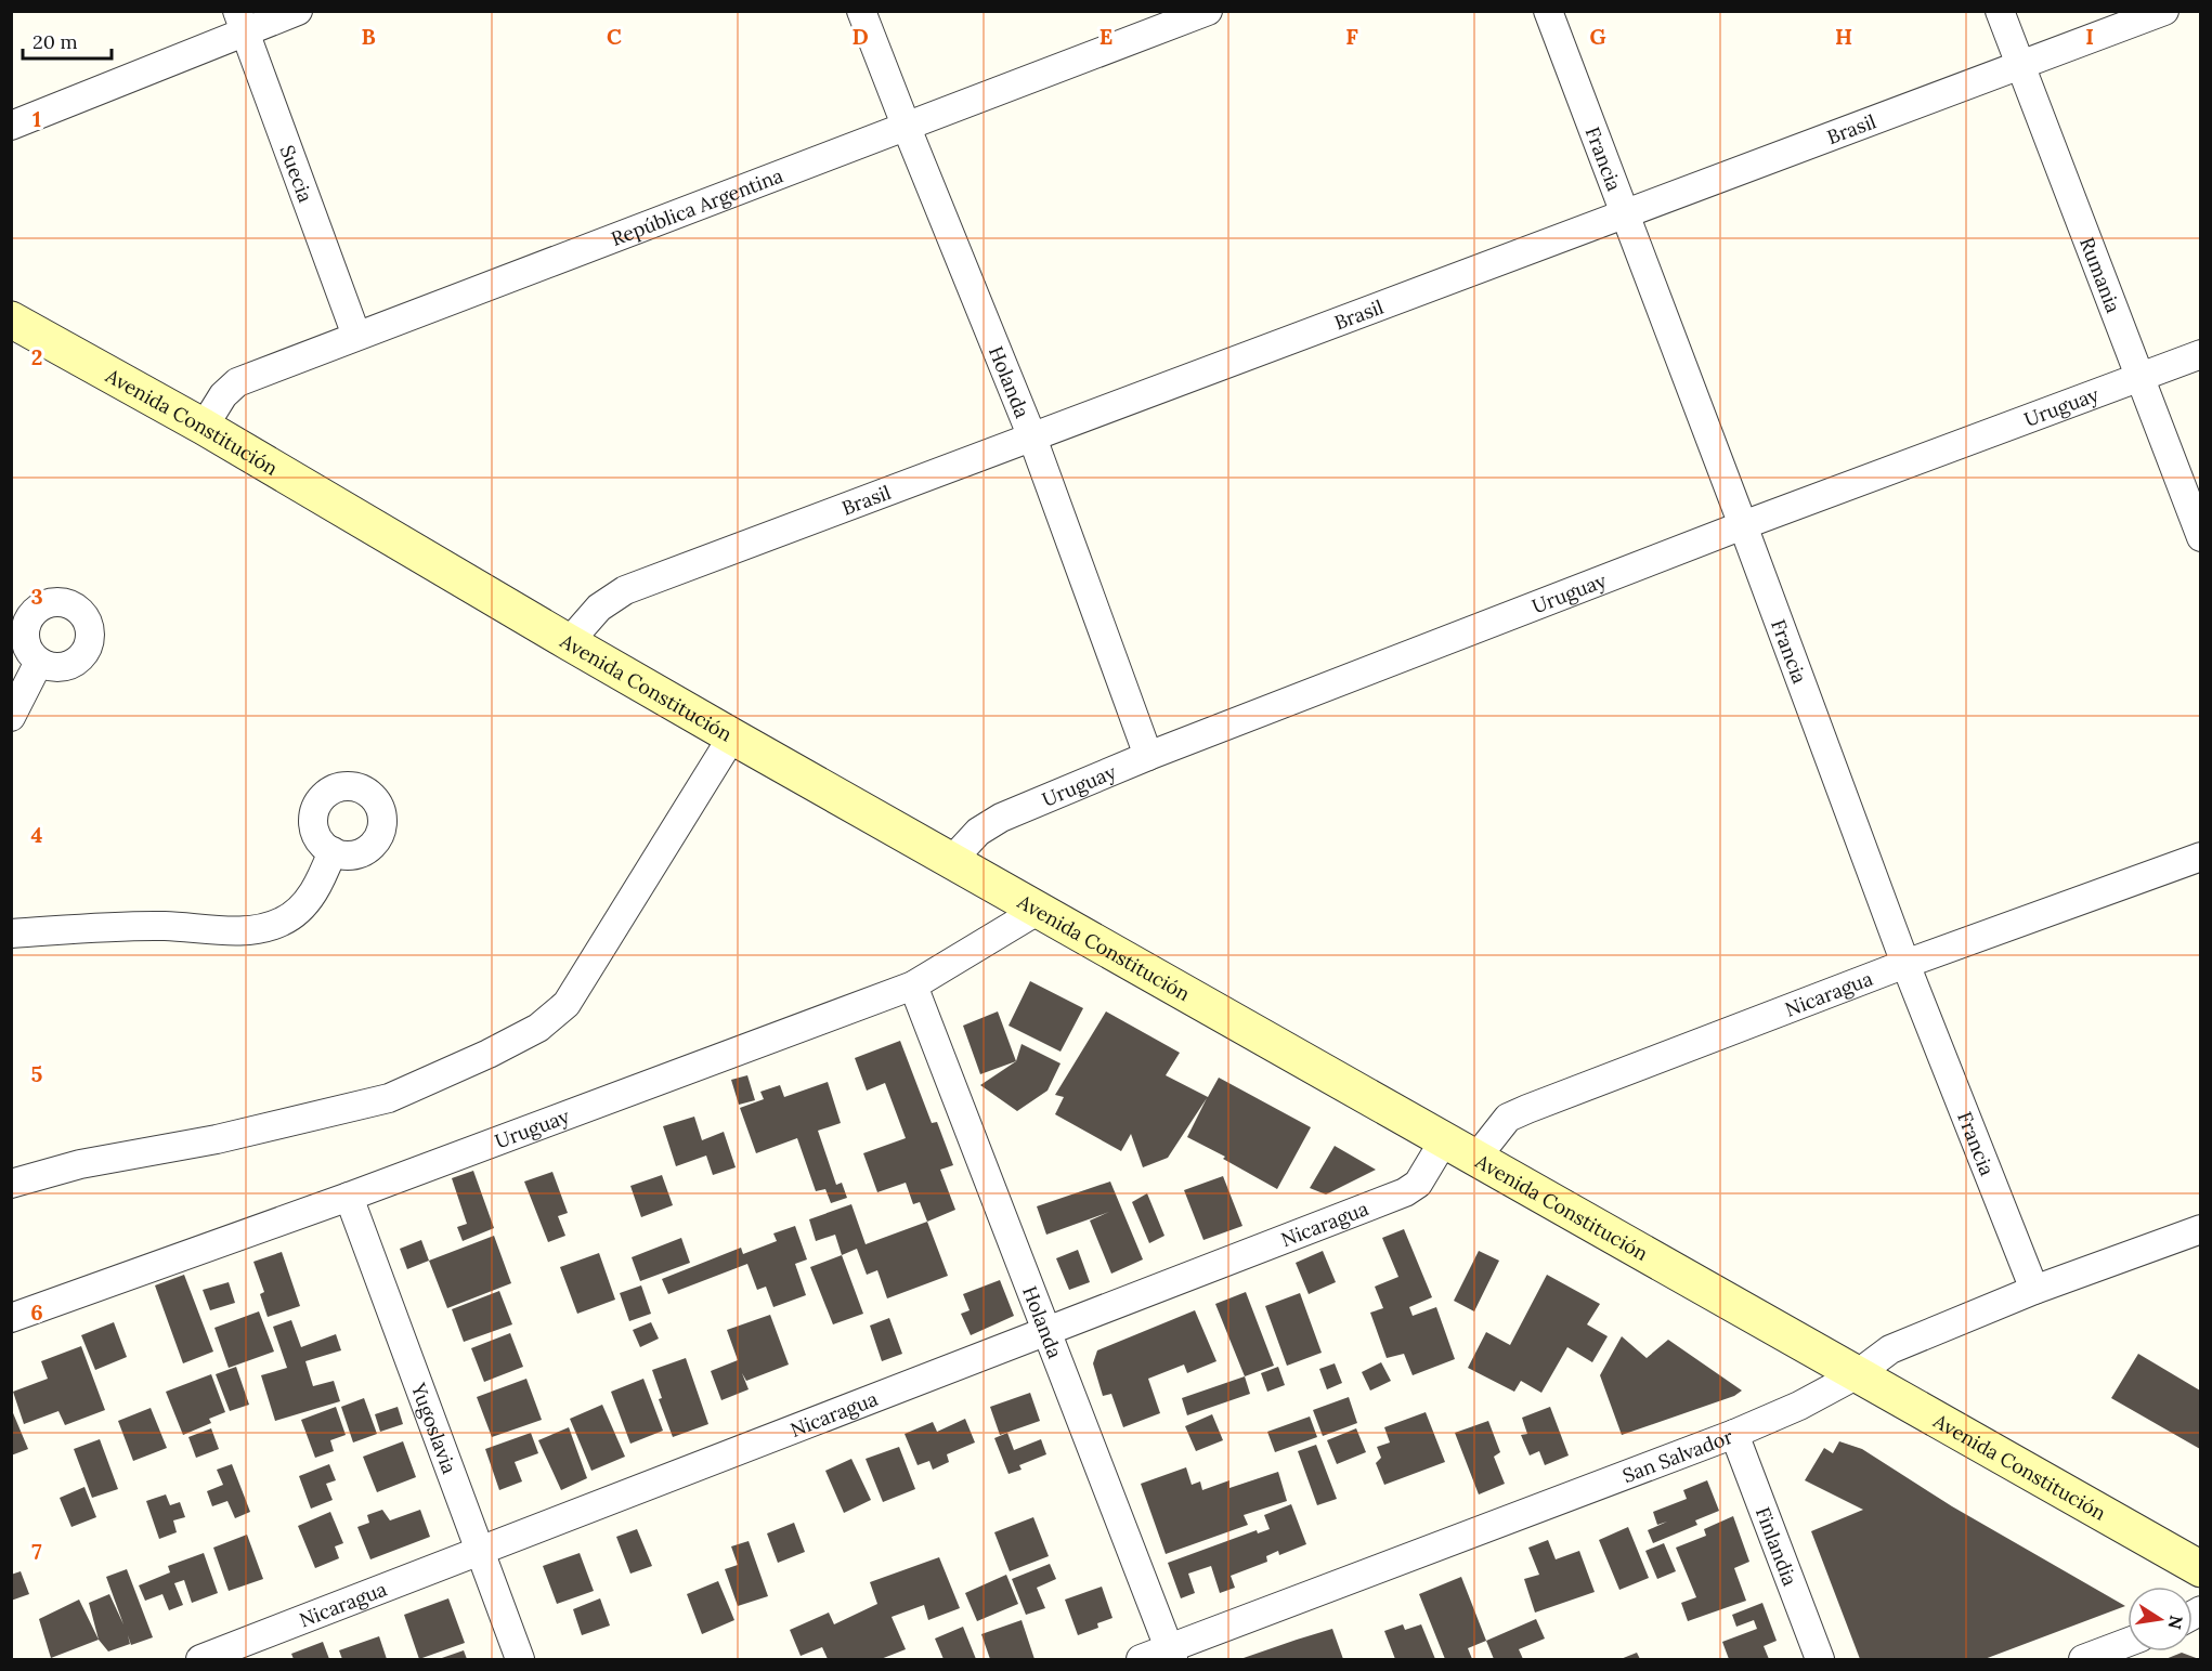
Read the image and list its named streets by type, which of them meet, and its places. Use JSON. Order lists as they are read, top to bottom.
{
  "streets": {
    "main road": ["Avenida Constitución"],
    "street": [
      "Brasil",
      "Francia",
      "Suecia",
      "República Argentina",
      "Rumania",
      "Holanda",
      "Uruguay",
      "Nicaragua",
      "Yugoslavia",
      "San Salvador",
      "Finlandia"
    ]
  },
  "crossings": [
    ["Brasil", "Francia"],
    ["Brasil", "Rumania"],
    ["Brasil", "Holanda"],
    ["Brasil", "Avenida Constitución"],
    ["Francia", "Uruguay"],
    ["Francia", "Nicaragua"],
    ["Francia", "San Salvador"],
    ["Suecia", "República Argentina"],
    ["República Argentina", "Holanda"],
    ["República Argentina", "Avenida Constitución"],
    ["Rumania", "Uruguay"],
    ["Holanda", "Uruguay"],
    ["Holanda", "Nicaragua"],
    ["Holanda", "San Salvador"],
    ["Uruguay", "Avenida Constitución"],
    ["Uruguay", "Yugoslavia"],
    ["Avenida Constitución", "Nicaragua"],
    ["Avenida Constitución", "San Salvador"],
    ["Nicaragua", "Yugoslavia"],
    ["San Salvador", "Finlandia"]
  ],
  "scale_bar": "20 m",
  "north": "right",
  "grid": {
    "columns": [
      "B",
      "C",
      "D",
      "E",
      "F",
      "G",
      "H",
      "I"
    ],
    "rows": [
      "1",
      "2",
      "3",
      "4",
      "5",
      "6",
      "7"
    ]
  }
}
